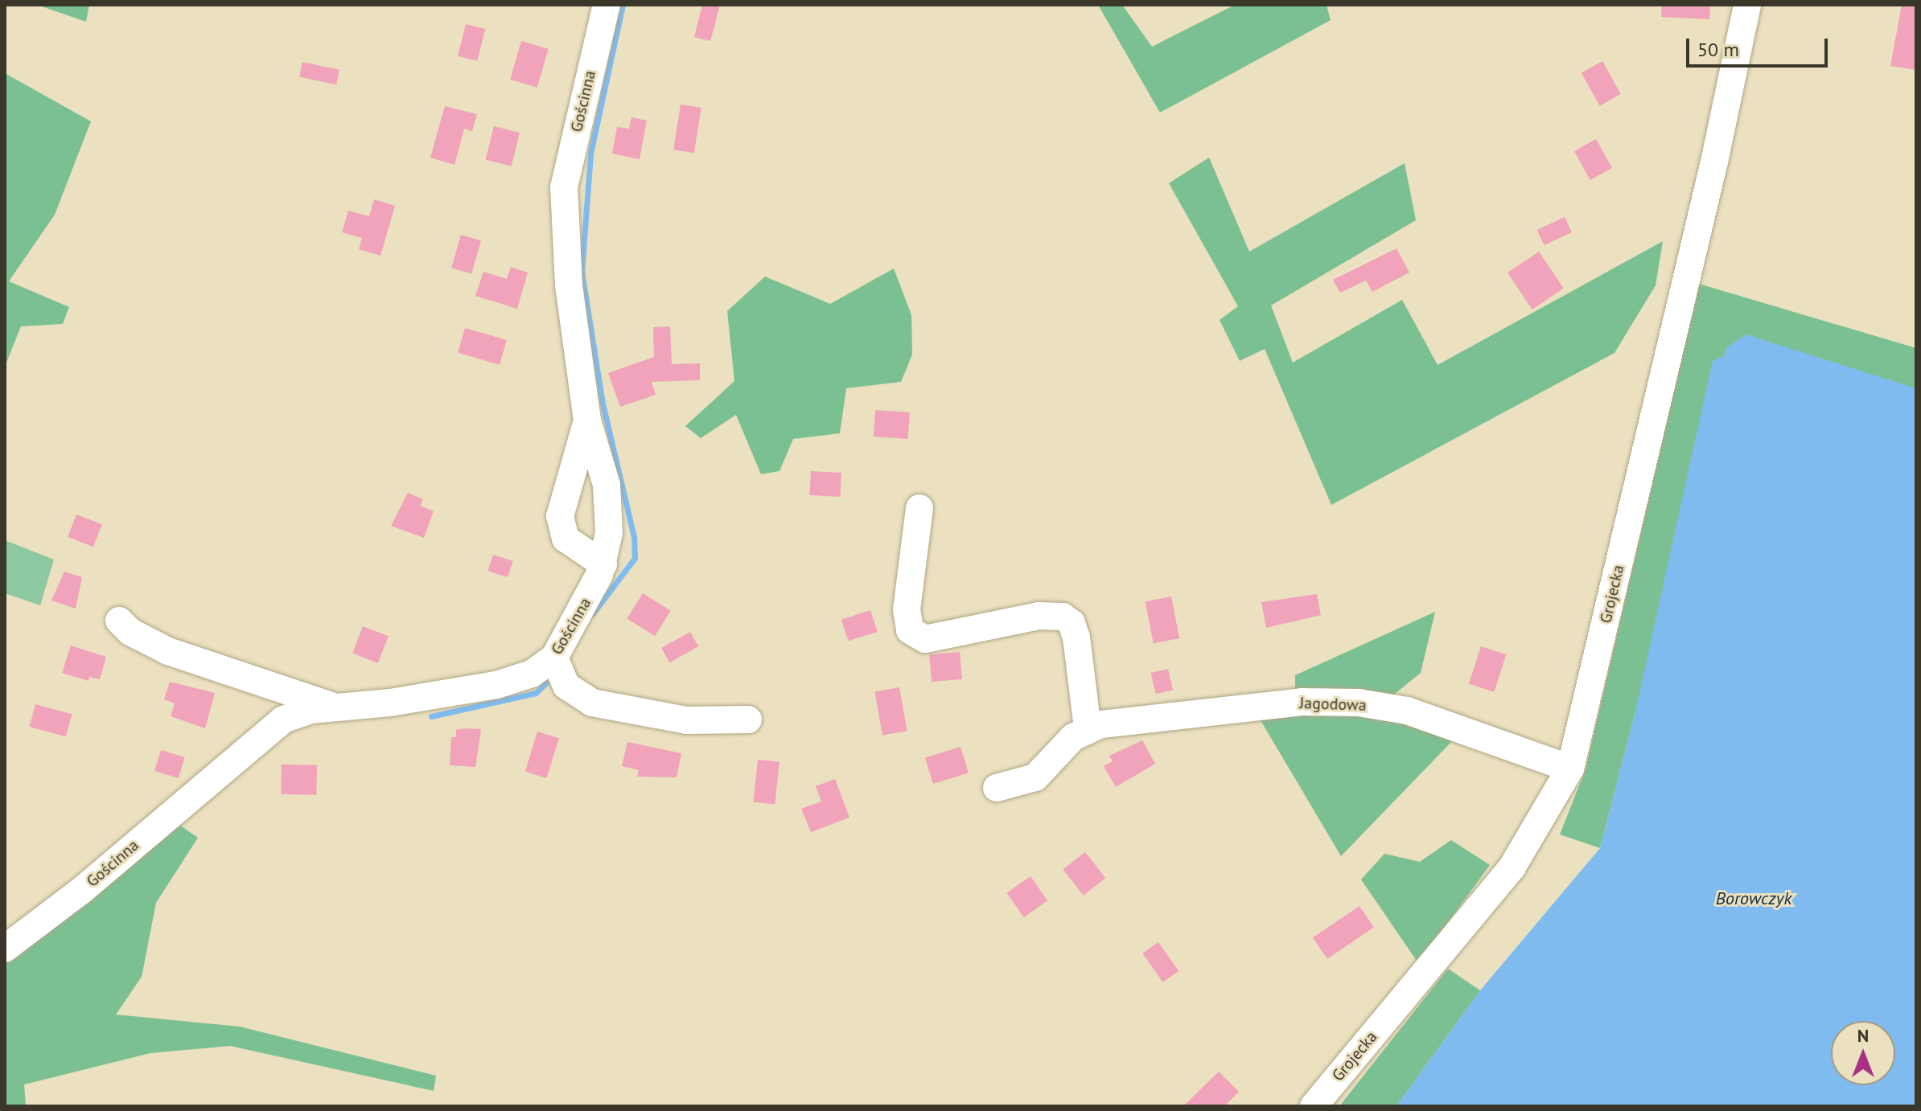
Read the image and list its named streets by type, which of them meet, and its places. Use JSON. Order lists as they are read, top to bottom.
{
  "streets": {
    "street": ["Gościnna", "Grojecka", "Jagodowa"]
  },
  "crossings": [
    ["Grojecka", "Jagodowa"]
  ],
  "water": ["Borowczyk"],
  "scale_bar": "50 m",
  "north": "top"
}
